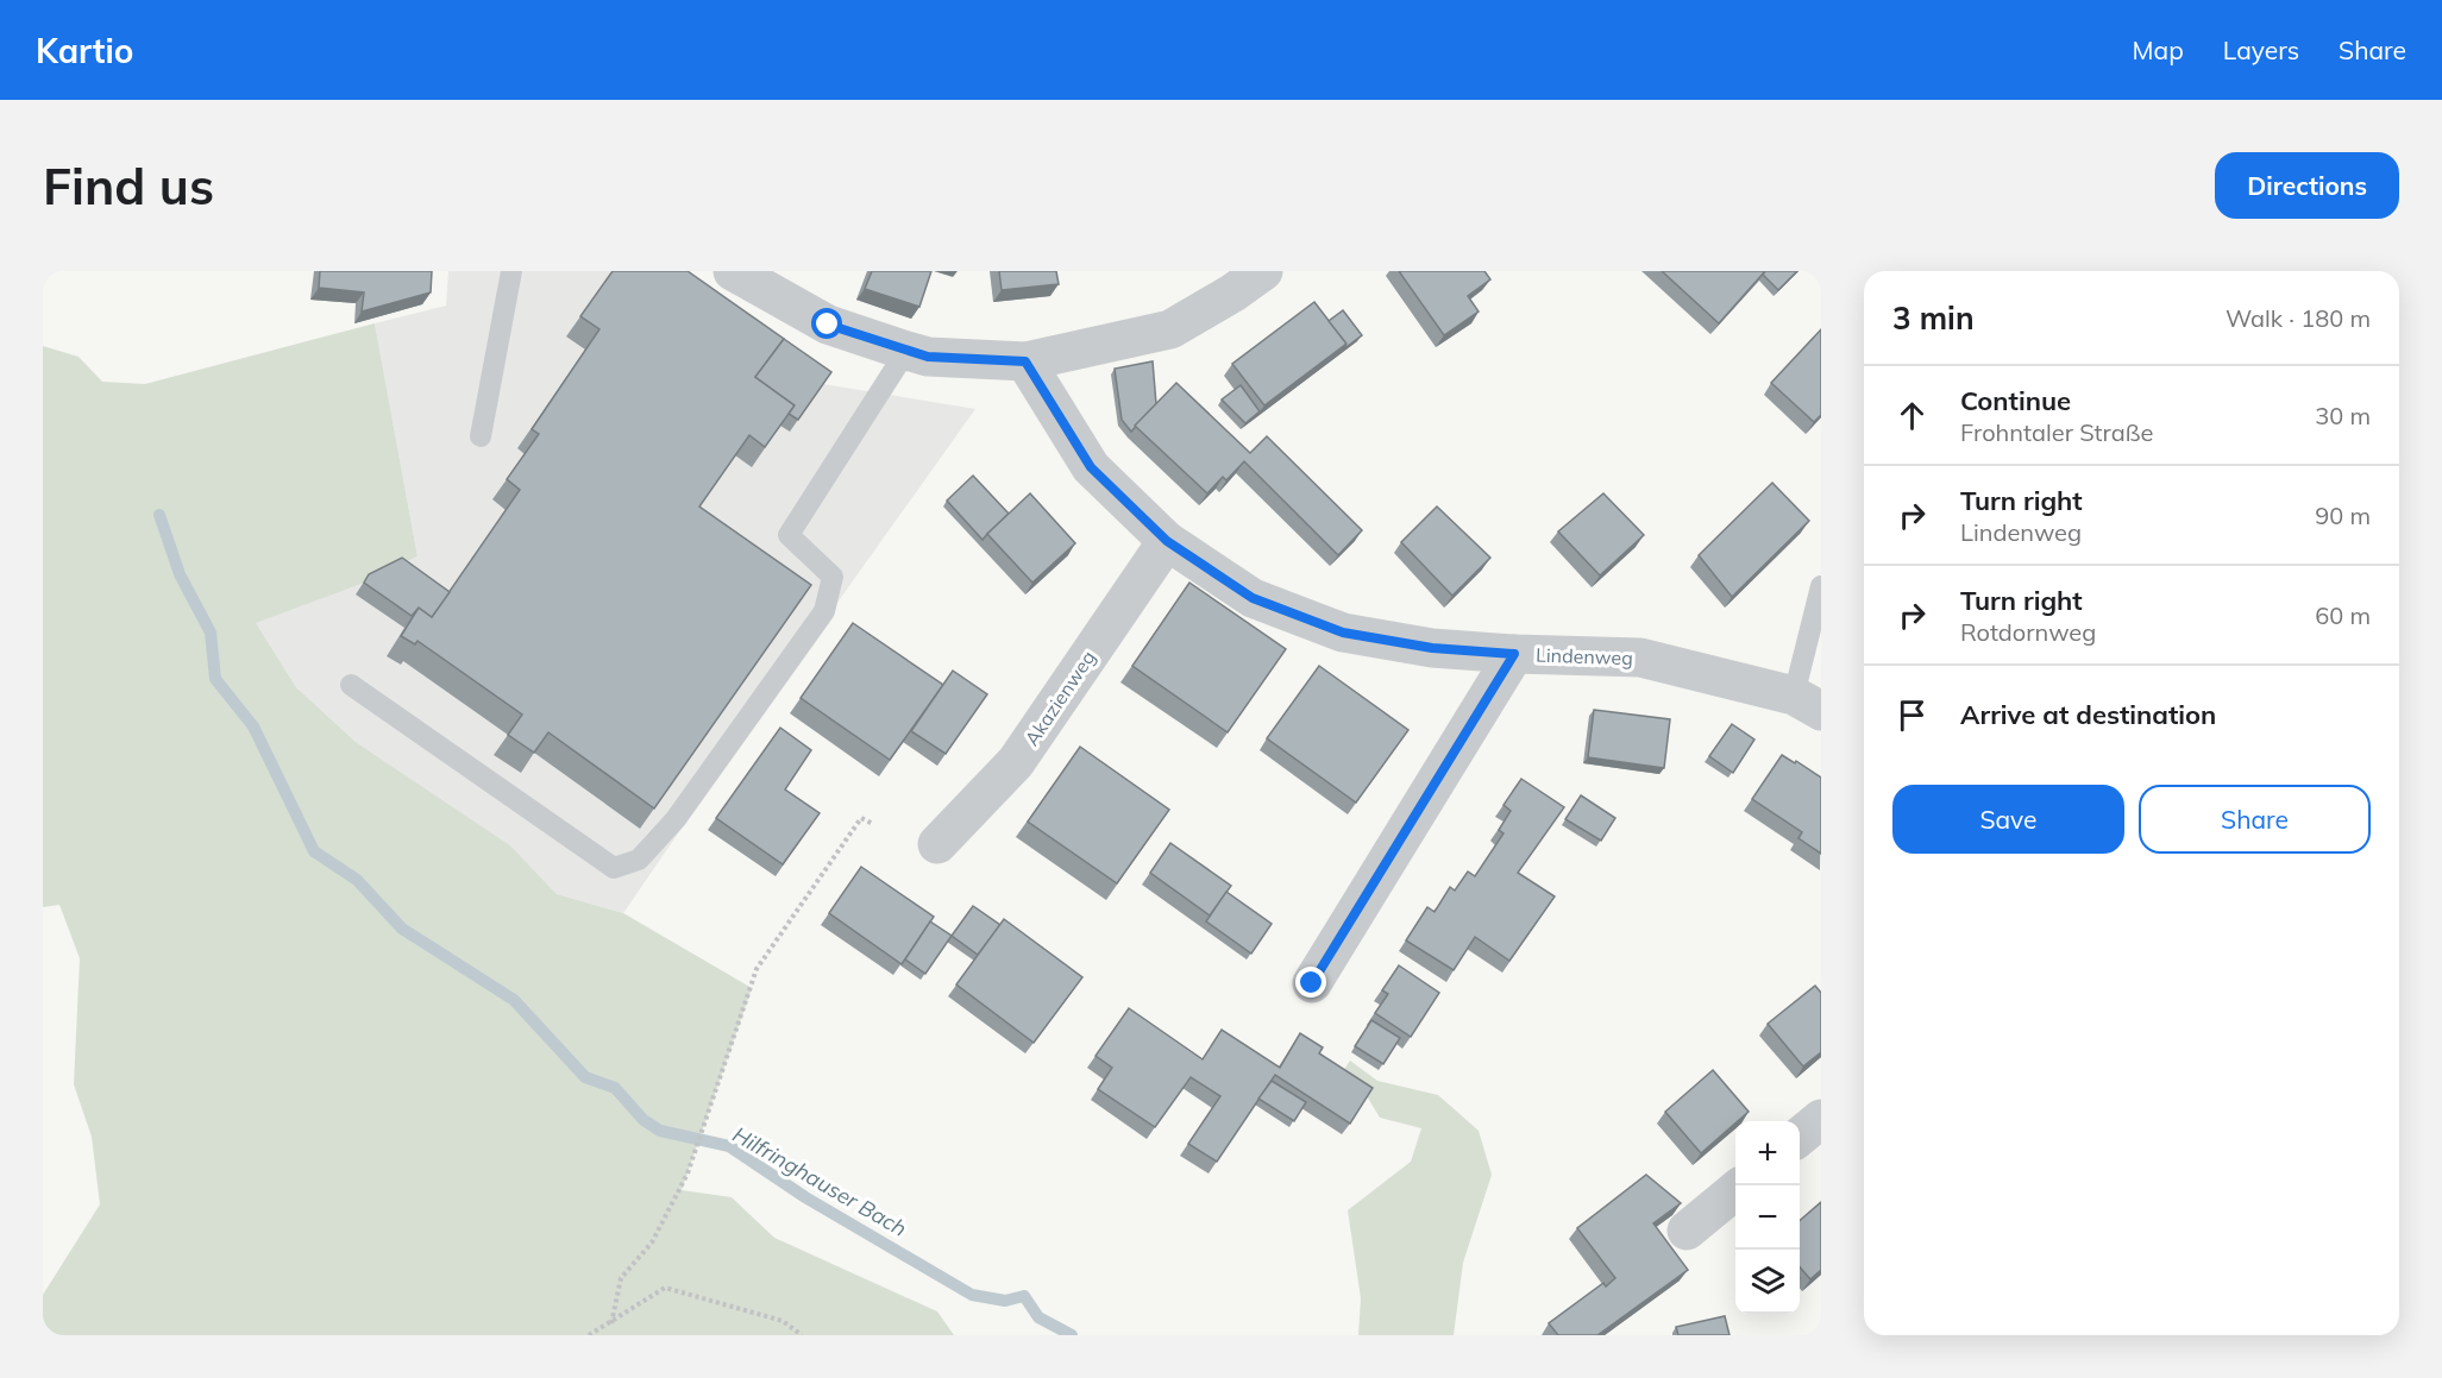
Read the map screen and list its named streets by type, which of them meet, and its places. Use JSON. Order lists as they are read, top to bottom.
{
  "streets": {
    "street": ["Lindenweg", "Akazienweg"]
  },
  "crossings": [
    ["Lindenweg", "Akazienweg"]
  ],
  "water": ["Hilfringhauser Bach"],
  "page": {
    "header": "Kartio",
    "nav": ["Map", "Layers", "Share"],
    "buttons": [
      "Directions",
      ["Save", "Share"]
    ],
    "title": "Find us",
    "heading": ["3 min", "Walk · 180 m"],
    "list": [
      ["Continue", "Frohntaler Straße", "30 m"],
      ["Turn right", "Lindenweg", "90 m"],
      ["Turn right", "Rotdornweg", "60 m"],
      "Arrive at destination"
    ],
    "map_buttons": ["+", "−"]
  }
}
